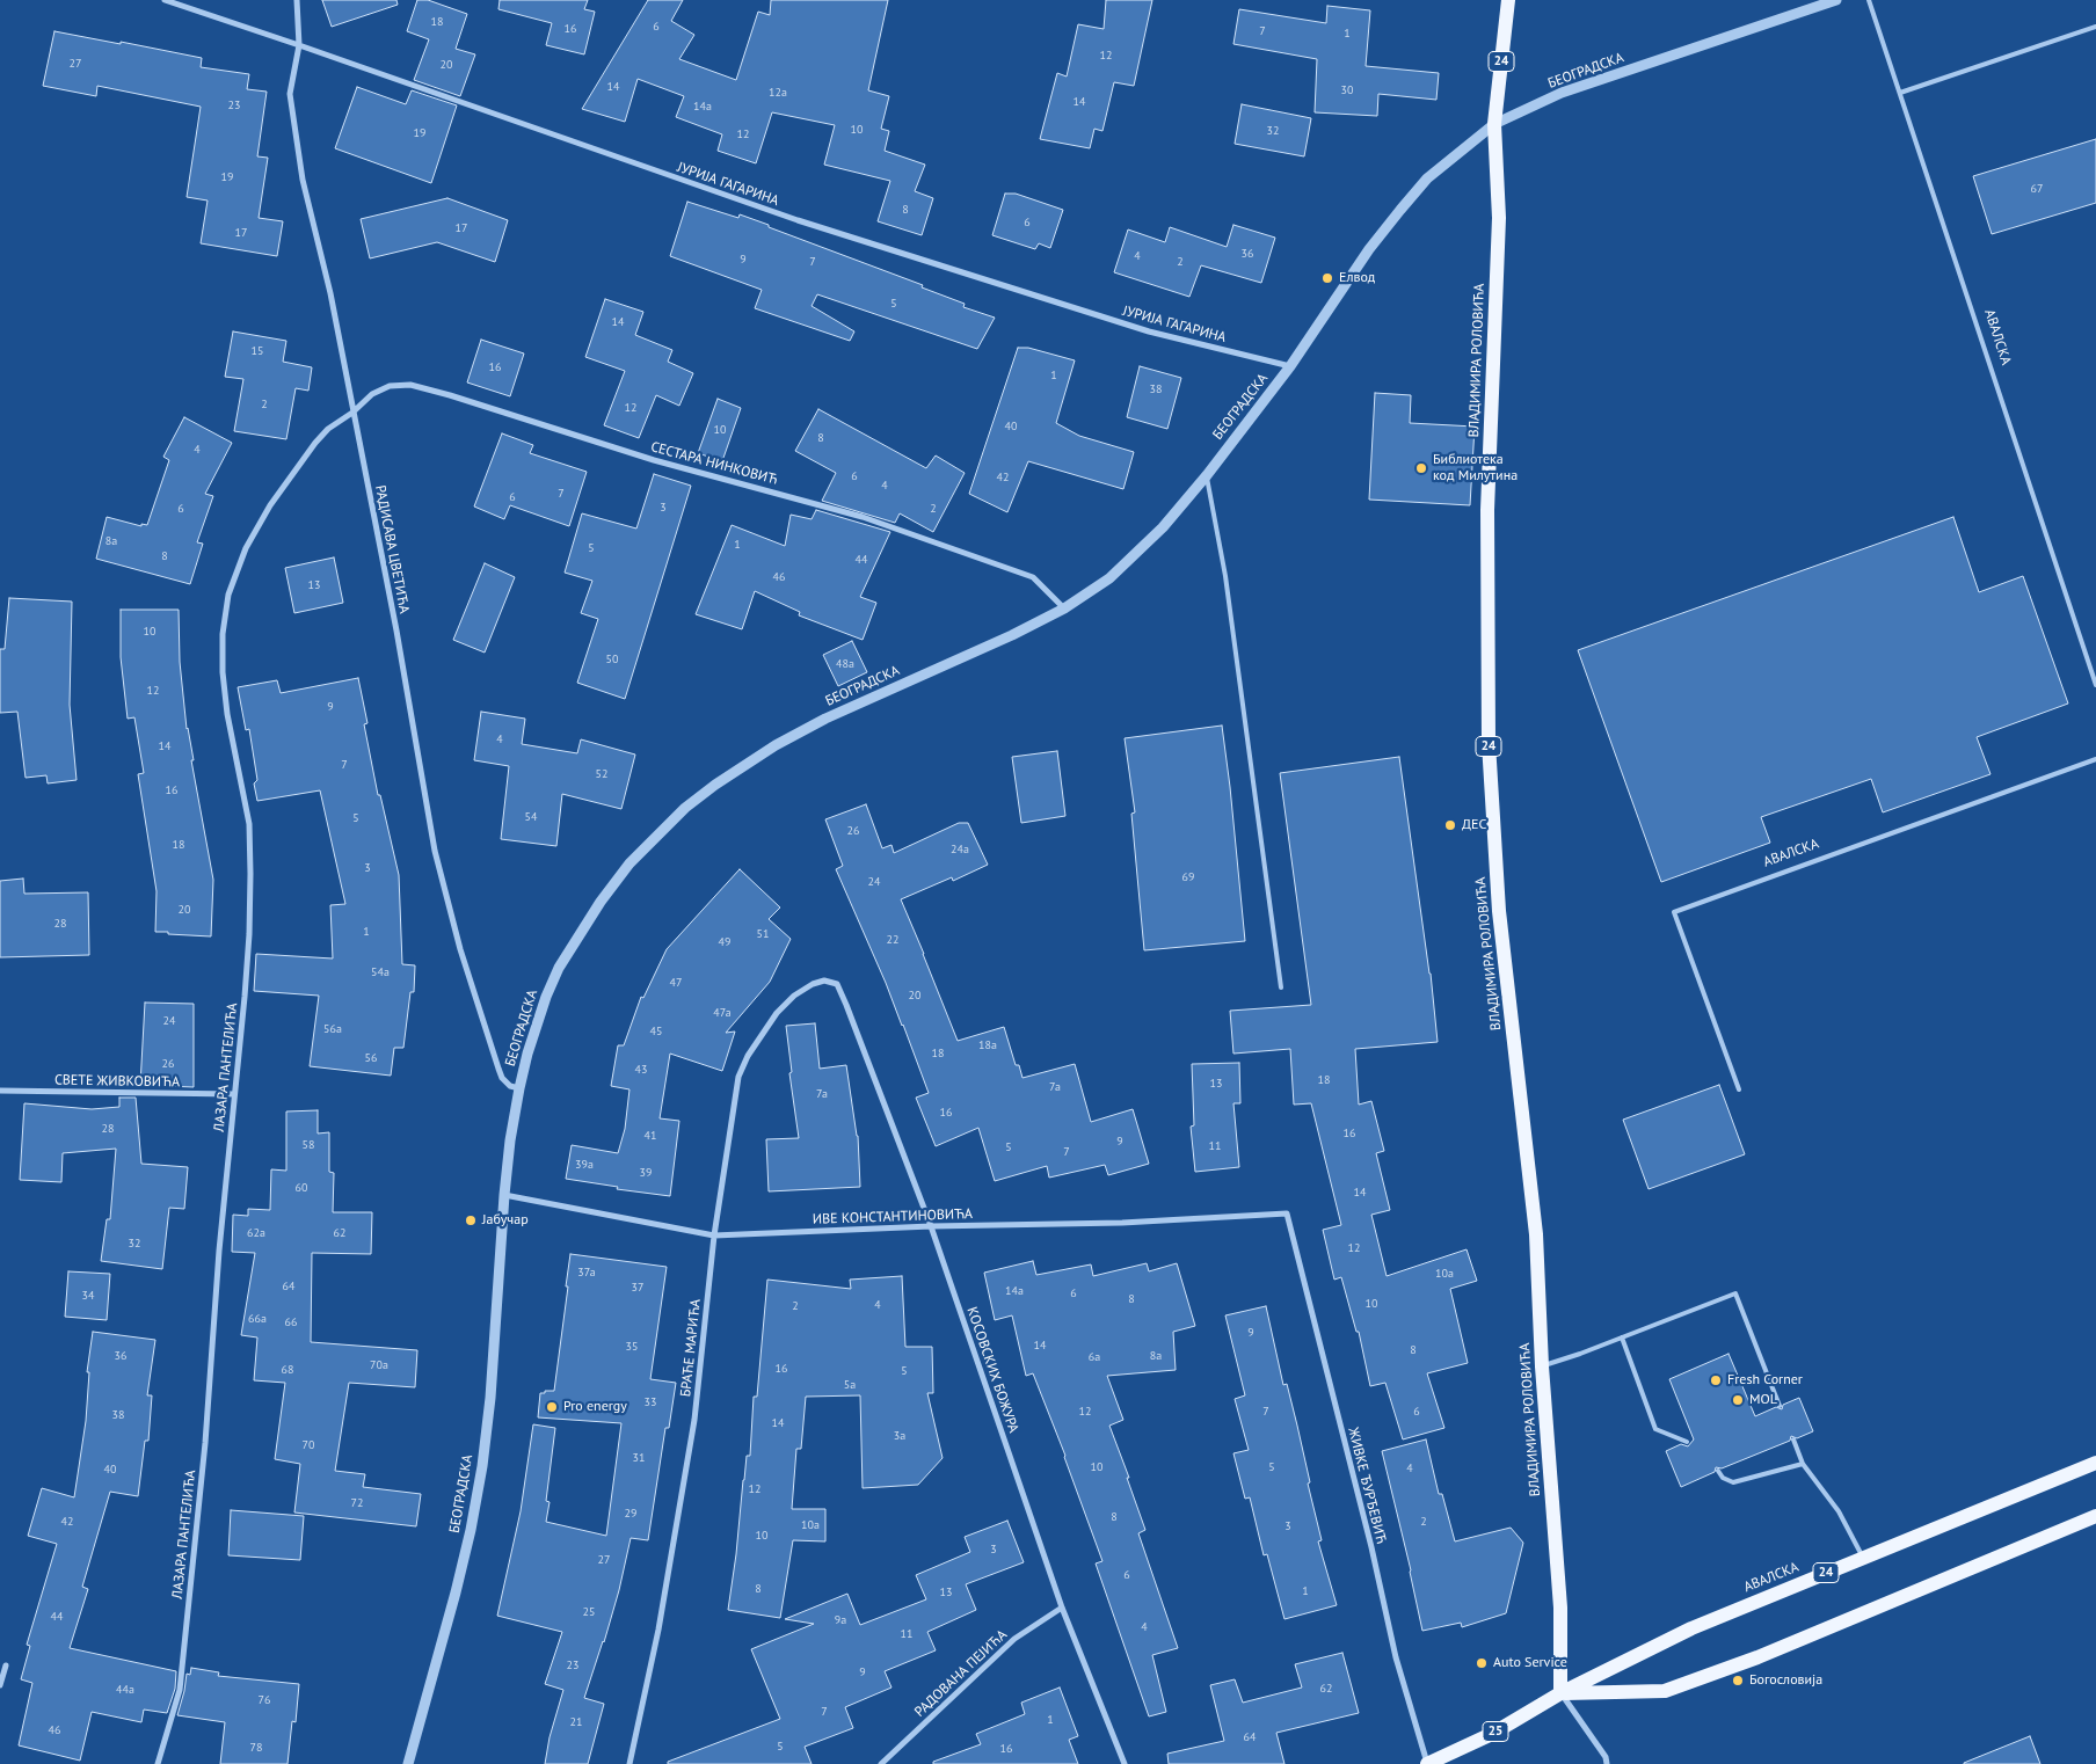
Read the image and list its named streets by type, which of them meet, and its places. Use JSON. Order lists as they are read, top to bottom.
{
  "streets": {
    "main road": [
      "24",
      "АВАЛСКА",
      "ВЛАДИМИРА РОЛОВИЋА",
      "25"
    ],
    "street": [
      "БЕОГРАДСКА",
      "ЈУРИЈА ГАГАРИНА",
      "СЕСТАРА НИНКОВИЋ",
      "РАДИСАВА ЦВЕТИЋА",
      "ЛАЗАРА ПАНТЕЛИЋА",
      "СВЕТЕ ЖИВКОВИЋА",
      "ИВЕ КОНСТАНТИНОВИЋА",
      "БРАЋЕ МАРИЋА",
      "КОСОВСКИХ БОЖУРА",
      "ЖИВКЕ ЂУРЂЕВИЋ",
      "РАДОВАНА ПЕЈИЋА"
    ]
  },
  "crossings": [
    ["24", "БЕОГРАДСКА"],
    ["24", "ВЛАДИМИРА РОЛОВИЋА"],
    ["БЕОГРАДСКА", "ЈУРИЈА ГАГАРИНА"],
    ["БЕОГРАДСКА", "ВЛАДИМИРА РОЛОВИЋА"],
    ["БЕОГРАДСКА", "СЕСТАРА НИНКОВИЋ"],
    ["БЕОГРАДСКА", "РАДИСАВА ЦВЕТИЋА"],
    ["БЕОГРАДСКА", "ИВЕ КОНСТАНТИНОВИЋА"],
    ["ЈУРИЈА ГАГАРИНА", "РАДИСАВА ЦВЕТИЋА"],
    ["АВАЛСКА", "ВЛАДИМИРА РОЛОВИЋА"],
    ["АВАЛСКА", "ЖИВКЕ ЂУРЂЕВИЋ"],
    ["СЕСТАРА НИНКОВИЋ", "РАДИСАВА ЦВЕТИЋА"],
    ["СЕСТАРА НИНКОВИЋ", "ЛАЗАРА ПАНТЕЛИЋА"],
    ["РАДИСАВА ЦВЕТИЋА", "ЛАЗАРА ПАНТЕЛИЋА"],
    ["ЛАЗАРА ПАНТЕЛИЋА", "СВЕТЕ ЖИВКОВИЋА"],
    ["ИВЕ КОНСТАНТИНОВИЋА", "БРАЋЕ МАРИЋА"],
    ["ИВЕ КОНСТАНТИНОВИЋА", "КОСОВСКИХ БОЖУРА"],
    ["ИВЕ КОНСТАНТИНОВИЋА", "ЖИВКЕ ЂУРЂЕВИЋ"],
    ["БРАЋЕ МАРИЋА", "КОСОВСКИХ БОЖУРА"],
    ["КОСОВСКИХ БОЖУРА", "РАДОВАНА ПЕЈИЋА"]
  ],
  "places": [
    "Елвод",
    "Библиотека код Милутина",
    "ДЕС",
    "Јабучар",
    "Fresh Corner",
    "MOL",
    "Pro energy",
    "Auto Service",
    "Богословија"
  ],
  "house_numbers": [
    "18",
    "6",
    "16",
    "7",
    "1",
    "12",
    "27",
    "20",
    "14",
    "30",
    "12a",
    "14",
    "23",
    "14a",
    "10",
    "32",
    "19",
    "12",
    "19",
    "67",
    "8",
    "6",
    "17",
    "17",
    "36",
    "4",
    "9",
    "7",
    "2",
    "5",
    "14",
    "15",
    "16",
    "1",
    "38",
    "2",
    "12",
    "40",
    "10",
    "8",
    "4",
    "6",
    "42",
    "4",
    "7",
    "6",
    "3",
    "6",
    "2",
    "8a",
    "1",
    "5",
    "8",
    "44",
    "46",
    "13",
    "10",
    "50",
    "48a",
    "12",
    "9",
    "4",
    "14",
    "7",
    "52",
    "16",
    "54",
    "5",
    "26",
    "18",
    "24a",
    "3",
    "69",
    "24",
    "20",
    "28",
    "1",
    "51",
    "22",
    "49",
    "54a",
    "47",
    "20",
    "47a",
    "24",
    "56a",
    "45",
    "18a",
    "18",
    "56",
    "26",
    "43",
    "18",
    "13",
    "7a",
    "7a",
    "16",
    "28",
    "16",
    "41",
    "9",
    "58",
    "11",
    "5",
    "7",
    "39a",
    "39",
    "60",
    "14",
    "62a",
    "62",
    "32",
    "12",
    "37a",
    "10a",
    "64",
    "37",
    "14a",
    "6",
    "34",
    "8",
    "10",
    "4",
    "2",
    "66a",
    "66",
    "9",
    "14",
    "35",
    "8",
    "36",
    "8a",
    "6a",
    "70a",
    "16",
    "68",
    "5",
    "5a",
    "33",
    "12",
    "7",
    "6",
    "38",
    "14",
    "3a",
    "70",
    "31",
    "10",
    "5",
    "4",
    "40",
    "12",
    "72",
    "29",
    "8",
    "42",
    "2",
    "10a",
    "3",
    "10",
    "3",
    "27",
    "6",
    "8",
    "1",
    "13",
    "25",
    "44",
    "9a",
    "4",
    "11",
    "23",
    "9",
    "62",
    "44a",
    "76",
    "7",
    "1",
    "21",
    "46",
    "64",
    "5",
    "78",
    "16"
  ]
}
